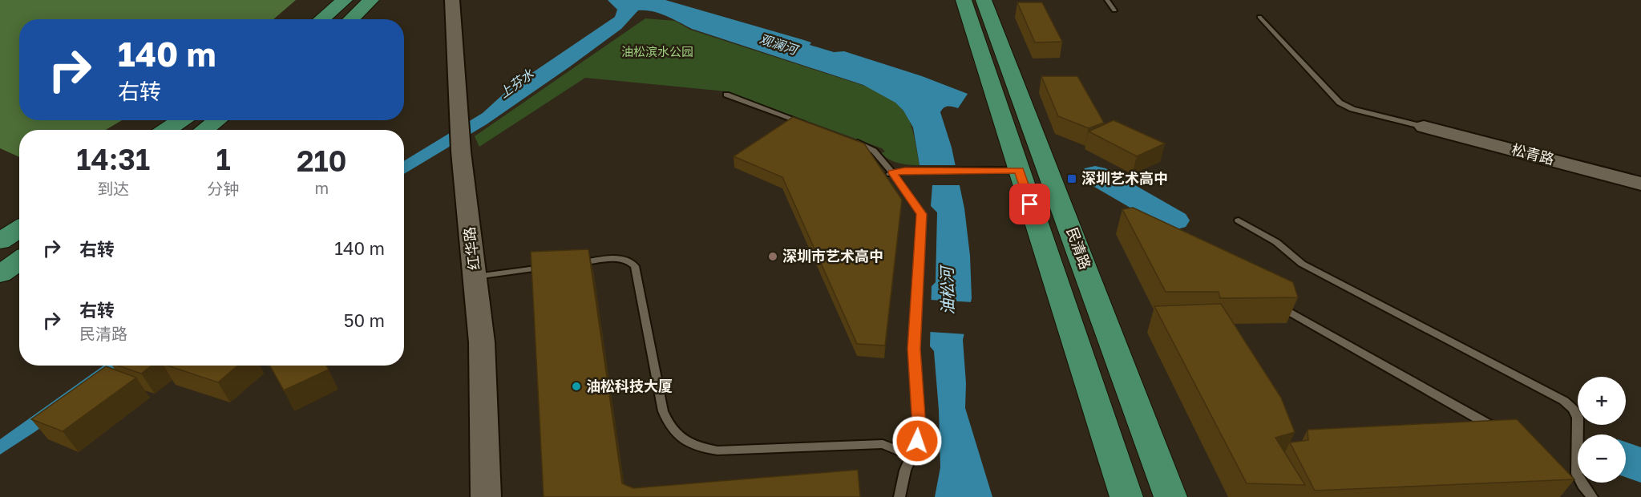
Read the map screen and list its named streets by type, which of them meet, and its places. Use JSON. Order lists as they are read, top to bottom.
{
  "streets": {
    "main road": ["民清路"],
    "street": ["松青路", "红华路"]
  },
  "water": ["观澜河", "上芬水", "油松河"],
  "parks": ["油松滨水公园"],
  "places": {
    "transit": ["深圳艺术高中"],
    "other": ["深圳市艺术高中", "油松科技大厦"]
  },
  "page": {
    "turn": ["140 m", "右转"],
    "eta": [
      "14:31",
      "到达",
      "1",
      "分钟",
      "210",
      "m"
    ],
    "list": [
      {
        "name": "右转",
        "value": "140 m"
      },
      {
        "name": "右转",
        "note": "民清路",
        "value": "50 m"
      }
    ],
    "map_buttons": ["+", "−"]
  }
}
